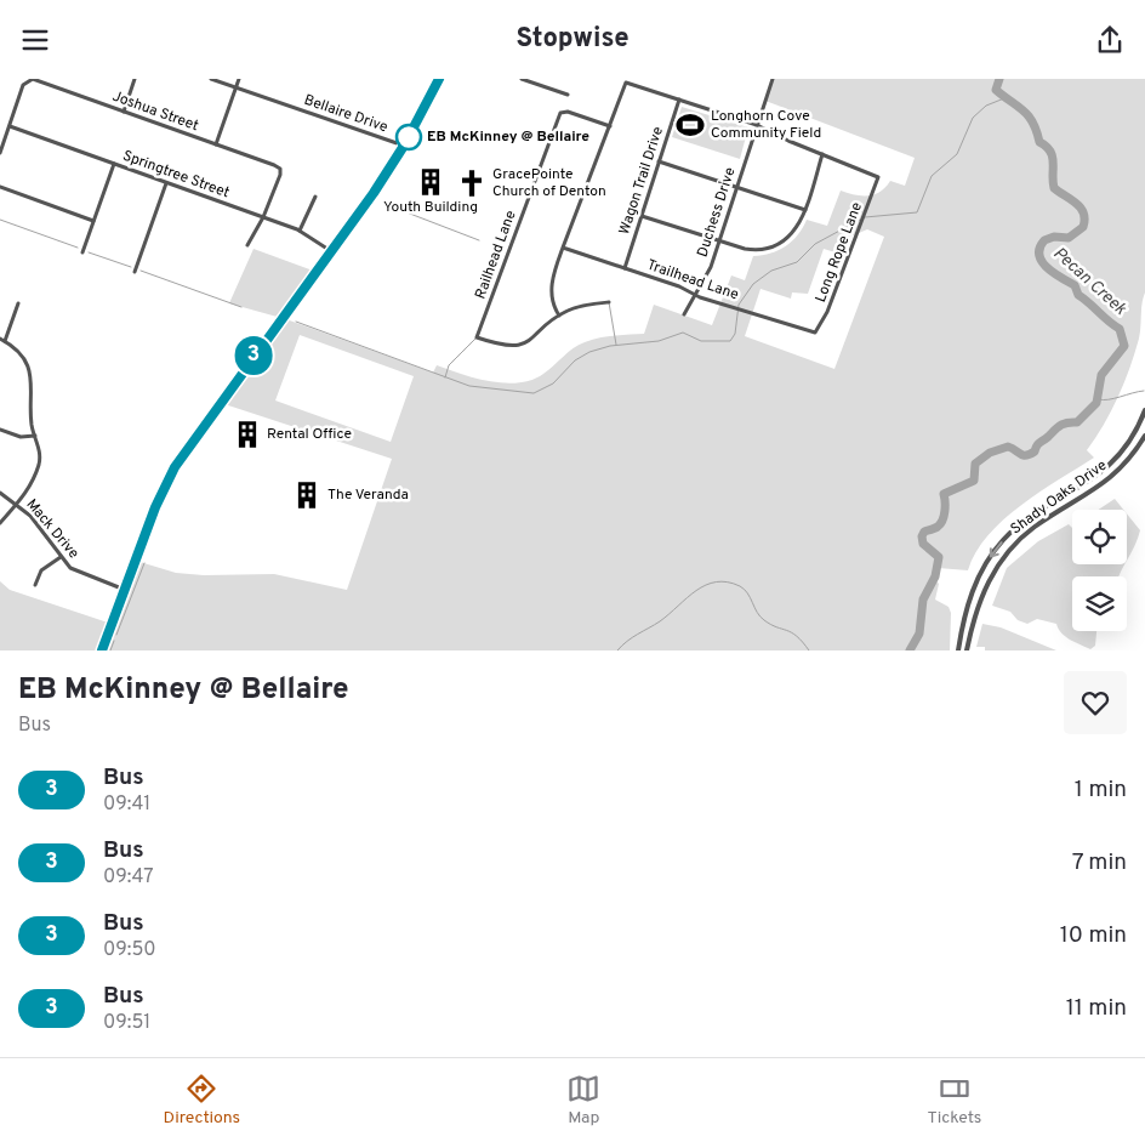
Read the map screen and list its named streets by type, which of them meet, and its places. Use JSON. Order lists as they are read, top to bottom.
{
  "streets": {
    "street": [
      "Joshua Street",
      "Bellaire Drive",
      "Springtree Street",
      "Wagon Trail Drive",
      "Duchess Drive",
      "Long Rope Lane",
      "Railhead Lane",
      "Trailhead Lane",
      "Shady Oaks Drive",
      "Mack Drive"
    ]
  },
  "crossings": [
    ["Joshua Street", "Springtree Street"],
    ["Wagon Trail Drive", "Trailhead Lane"],
    ["Duchess Drive", "Trailhead Lane"],
    ["Long Rope Lane", "Trailhead Lane"]
  ],
  "water": ["Pecan Creek"],
  "places": {
    "sports": ["Longhorn Cove Community Field"],
    "other": ["EB McKinney @ Bellaire"],
    "building": ["Youth Building", "Rental Office", "The Veranda"],
    "church": ["GracePointe Church of Denton"]
  },
  "lines": ["bus line 3"],
  "page": {
    "header": "Stopwise",
    "on_map": "3",
    "heading": ["EB McKinney @ Bellaire", "Bus"],
    "list": [
      {
        "mark": "3",
        "name": "Bus",
        "note": "09:41",
        "value": "1 min"
      },
      {
        "mark": "3",
        "name": "Bus",
        "note": "09:47",
        "value": "7 min"
      },
      {
        "mark": "3",
        "name": "Bus",
        "note": "09:50",
        "value": "10 min"
      },
      {
        "mark": "3",
        "name": "Bus",
        "note": "09:51",
        "value": "11 min"
      }
    ],
    "tabs": ["Directions", "Map", "Tickets"]
  }
}
